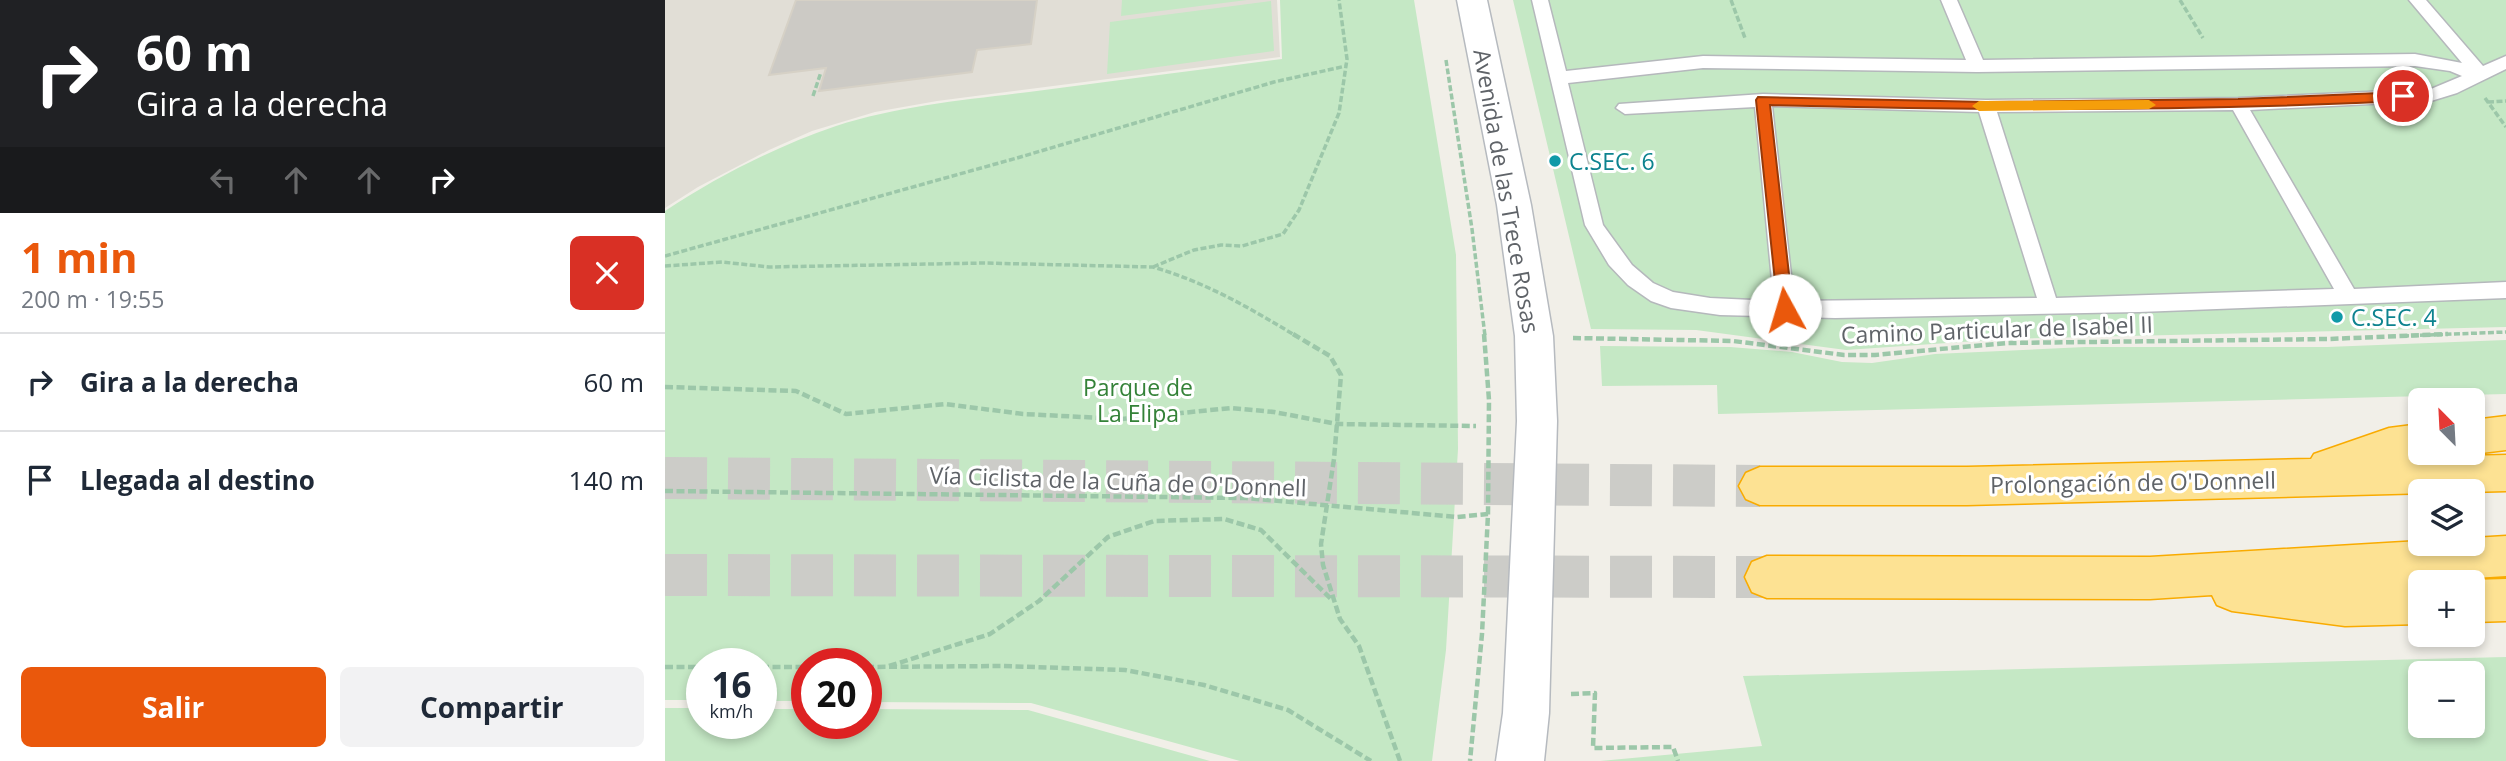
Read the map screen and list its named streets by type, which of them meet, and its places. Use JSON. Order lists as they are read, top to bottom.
{
  "streets": {
    "highway": ["Prolongación de O'Donnell"],
    "street": ["Avenida de las Trece Rosas"],
    "path": ["Camino Particular de Isabel II", "Vía Ciclista de la Cuña de O'Donnell"]
  },
  "parks": ["Parque de La Elipa"],
  "places": ["C.SEC. 6", "C.SEC. 4"],
  "north": "top left",
  "page": {
    "turn": ["60 m", "Gira a la derecha"],
    "heading": ["1 min", "200 m · 19:55"],
    "list": [
      {
        "name": "Gira a la derecha",
        "value": "60 m"
      },
      {
        "name": "Llegada al destino",
        "value": "140 m"
      }
    ],
    "map_buttons": ["+", "−"],
    "speed": "16 km/h",
    "limit": "20",
    "buttons": ["Salir", "Compartir"]
  }
}
